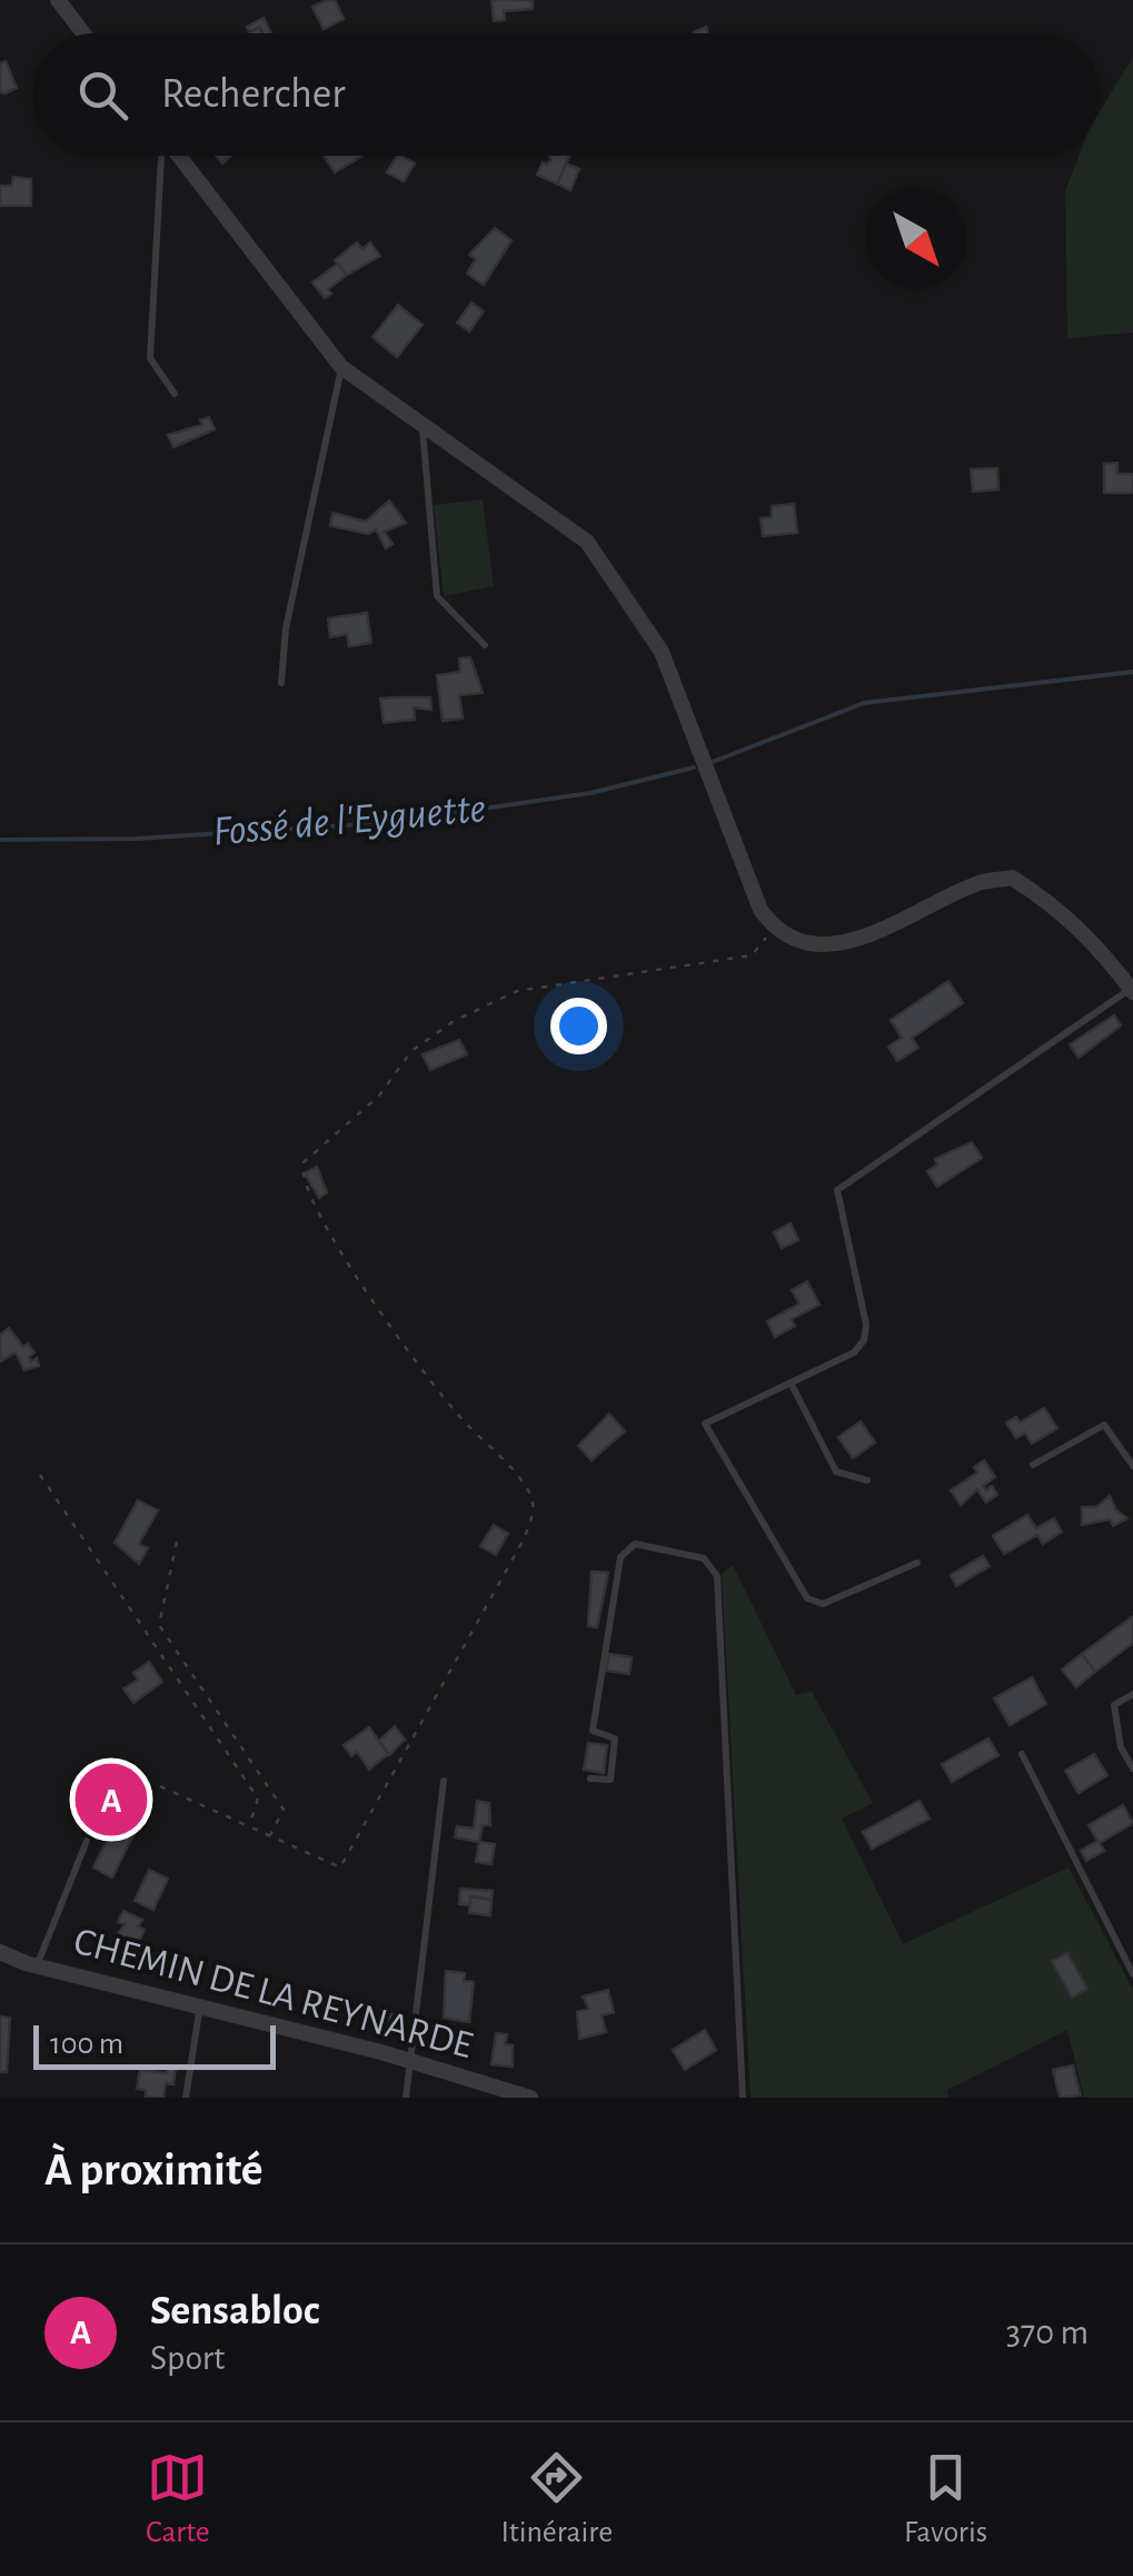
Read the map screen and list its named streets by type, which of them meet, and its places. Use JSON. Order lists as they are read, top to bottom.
{
  "streets": {
    "street": ["CHEMIN DE LA REYNARDE"]
  },
  "water": ["Fossé de l'Eyguette"],
  "scale_bar": "100 m",
  "north": "bottom right",
  "page": {
    "search": "Rechercher",
    "pins": "A",
    "scale": "100 m",
    "heading": "À proximité",
    "list": [
      {
        "mark": "A",
        "name": "Sensabloc",
        "note": "Sport",
        "value": "370 m"
      }
    ],
    "nav": ["Carte", "Itinéraire", "Favoris"]
  }
}
